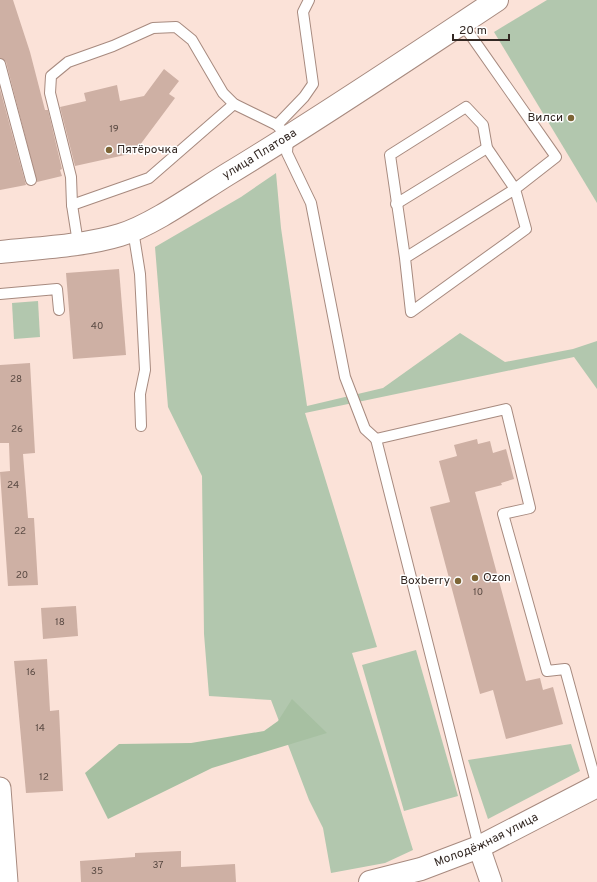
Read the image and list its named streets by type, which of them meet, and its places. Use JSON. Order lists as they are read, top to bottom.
{
  "streets": {
    "street": ["улица Платова", "Молодёжная улица"]
  },
  "places": [
    "Вилси",
    "Пятёрочка",
    "Ozon",
    "Boxberry"
  ],
  "house_numbers": [
    "19",
    "40",
    "28",
    "26",
    "24",
    "22",
    "20",
    "10",
    "18",
    "16",
    "14",
    "12",
    "37",
    "35"
  ],
  "scale_bar": "20 m"
}
